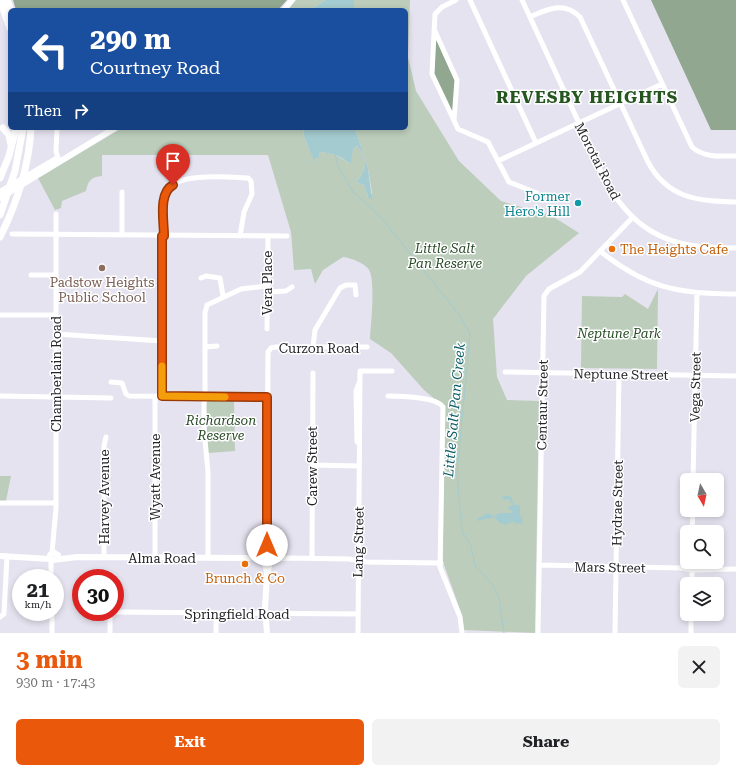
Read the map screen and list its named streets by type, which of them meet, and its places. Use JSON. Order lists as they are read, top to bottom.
{
  "streets": {
    "main road": ["Alma Road"],
    "street": [
      "Morotai Road",
      "Vera Place",
      "Curzon Road",
      "Chamberlain Road",
      "Neptune Street",
      "Vega Street",
      "Centaur Street",
      "Carew Street",
      "Wyatt Avenue",
      "Harvey Avenue",
      "Hydrae Street",
      "Lang Street",
      "Mars Street",
      "Springfield Road"
    ]
  },
  "crossings": [
    ["Morotai Road", "Centaur Street"],
    ["Chamberlain Road", "Alma Road"],
    ["Neptune Street", "Vega Street"],
    ["Neptune Street", "Centaur Street"],
    ["Neptune Street", "Hydrae Street"],
    ["Centaur Street", "Mars Street"],
    ["Carew Street", "Alma Road"],
    ["Wyatt Avenue", "Alma Road"],
    ["Harvey Avenue", "Alma Road"],
    ["Hydrae Street", "Mars Street"],
    ["Lang Street", "Alma Road"],
    ["Lang Street", "Springfield Road"]
  ],
  "districts": ["REVESBY HEIGHTS"],
  "water": ["Little Salt Pan Creek"],
  "parks": ["Little Salt Pan Reserve", "Neptune Park", "Richardson Reserve"],
  "places": [
    "Former Hero's Hill",
    "The Heights Cafe",
    "Padstow Heights Public School",
    "Brunch & Co"
  ],
  "north": "bottom",
  "page": {
    "turn": ["290 m", "Courtney Road"],
    "then": "Then",
    "speed": "21 km/h",
    "limit": "30",
    "heading": ["3 min", "930 m · 17:43"],
    "buttons": ["Exit", "Share"]
  }
}
